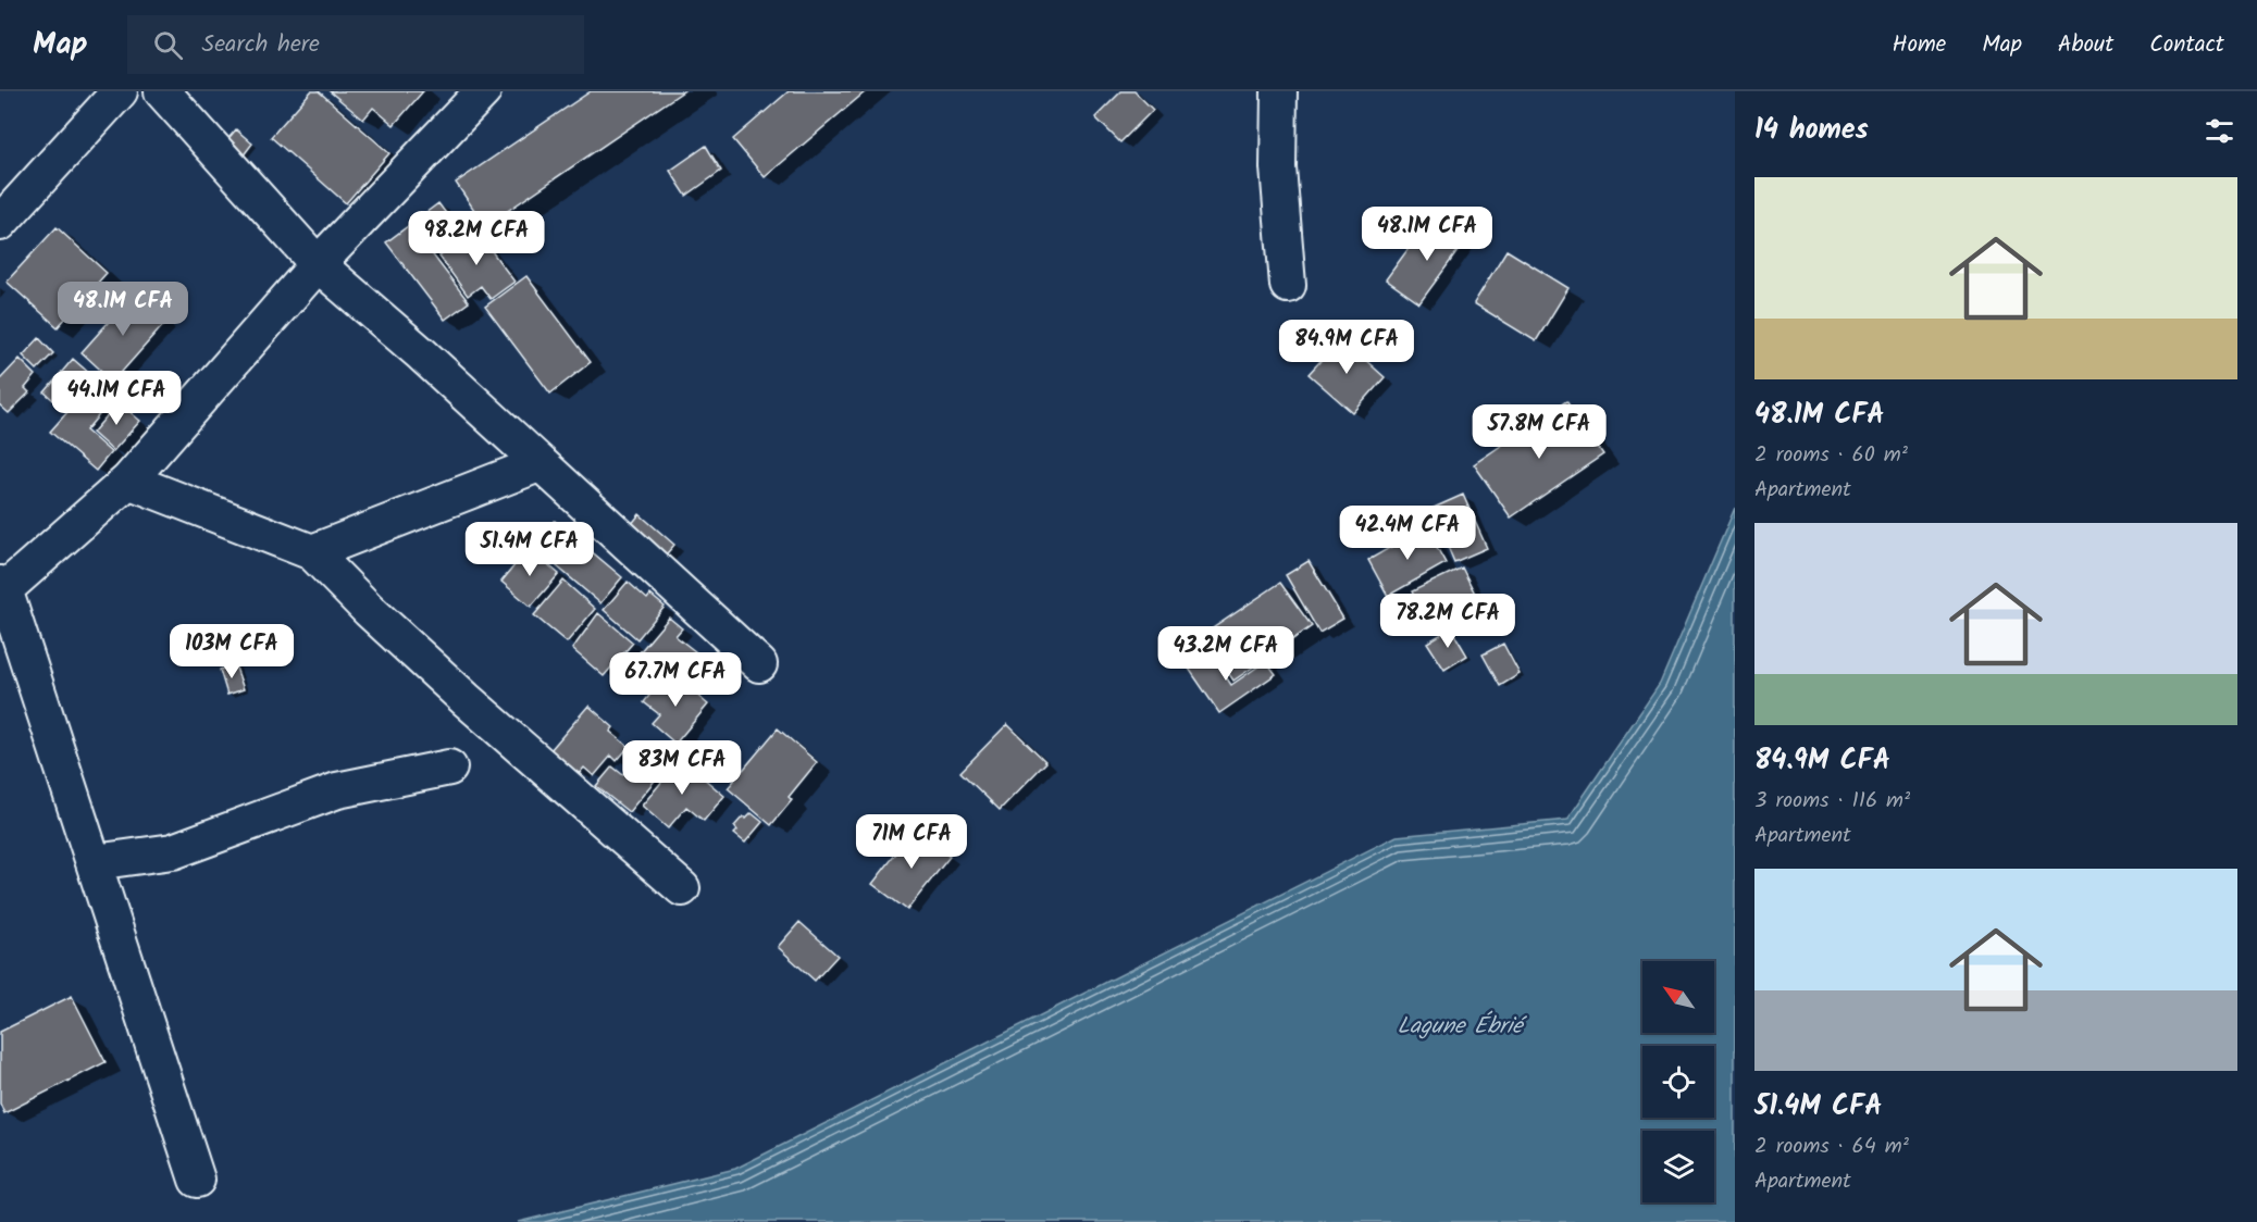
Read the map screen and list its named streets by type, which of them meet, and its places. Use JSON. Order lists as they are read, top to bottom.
{
  "water": ["Lagune Ébrié"],
  "north": "top left",
  "page": {
    "header": "Map",
    "search": "Search here",
    "nav": [
      "Home",
      "Map",
      "About",
      "Contact"
    ],
    "heading": "14 homes",
    "list": [
      {
        "name": "48.1M CFA",
        "note": "2 rooms · 60 m² · Apartment"
      },
      {
        "name": "84.9M CFA",
        "note": "3 rooms · 116 m² · Apartment"
      },
      {
        "name": "51.4M CFA",
        "note": "2 rooms · 64 m² · Apartment"
      }
    ],
    "price": [
      "48.1M CFA",
      "98.2M CFA",
      "48.1M CFA",
      "84.9M CFA",
      "44.1M CFA",
      "57.8M CFA",
      "42.4M CFA",
      "51.4M CFA",
      "78.2M CFA",
      "103M CFA",
      "43.2M CFA",
      "67.7M CFA",
      "83M CFA",
      "71M CFA"
    ]
  }
}
